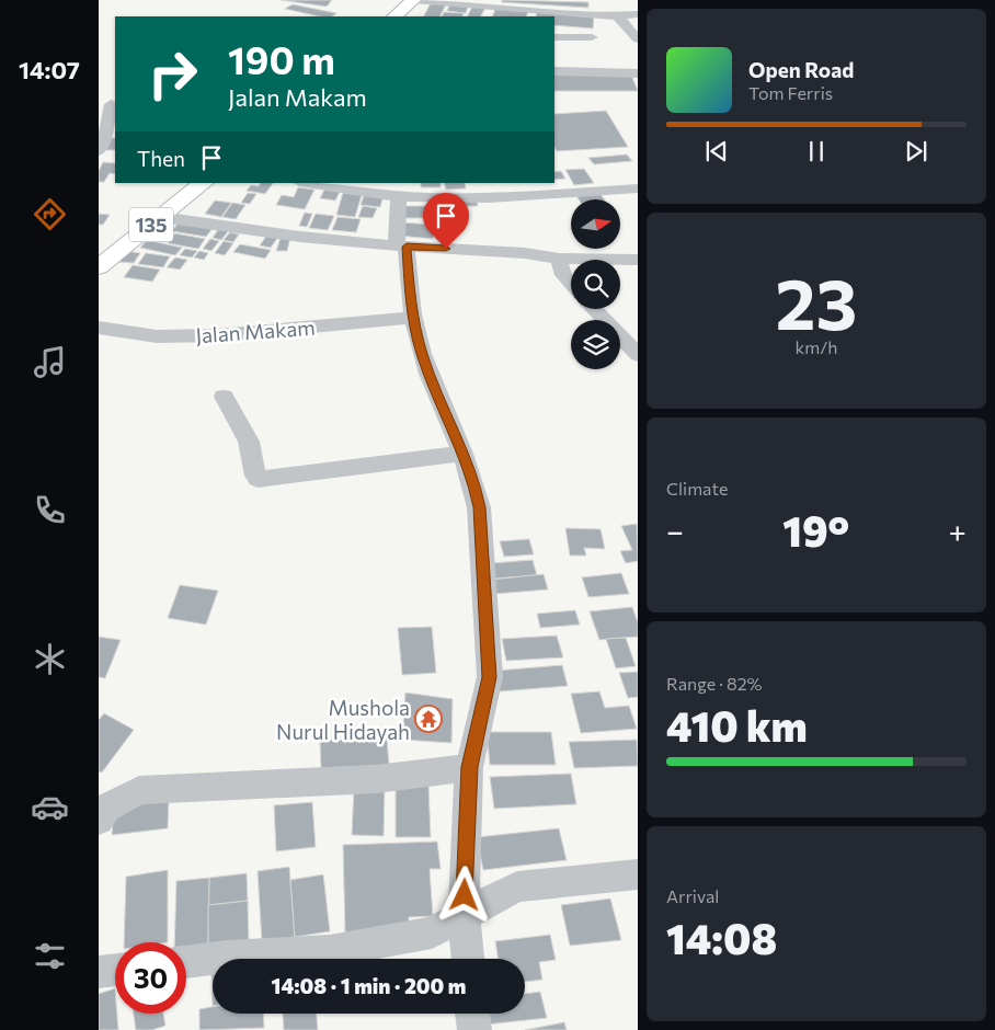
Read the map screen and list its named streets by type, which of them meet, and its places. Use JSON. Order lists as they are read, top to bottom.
{
  "streets": {
    "main road": ["135"],
    "street": ["Jalan Makam"]
  },
  "places": {
    "temple": ["Mushola Nurul Hidayah"]
  },
  "north": "right",
  "page": {
    "tabs": "14:07",
    "turn": ["190 m", "Jalan Makam"],
    "song": ["Open Road", "Tom Ferris"],
    "then": "Then",
    "tile": [
      ["23", "km/h"],
      "Climate",
      ["Range · 82%", "410 km"],
      ["Arrival", "14:08"]
    ],
    "heat": ["−", "19°", "+"],
    "limit": "30",
    "trip": "14:08 · 1 min · 200 m"
  }
}
